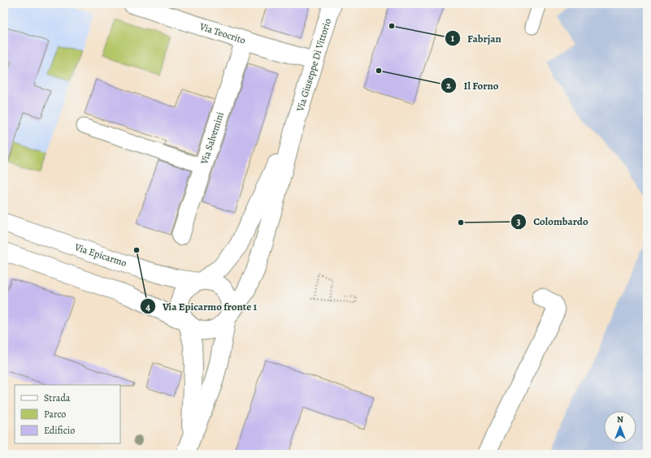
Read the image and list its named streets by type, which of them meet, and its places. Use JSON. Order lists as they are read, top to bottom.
{
  "streets": {
    "main road": [
      "Via Teocrito",
      "Via Giuseppe Di Vittorio",
      "Via Salvemini",
      "Via Epicarmo"
    ]
  },
  "crossings": [
    ["Via Teocrito", "Via Giuseppe Di Vittorio"],
    ["Via Teocrito", "Via Salvemini"]
  ],
  "places": [
    "Fabrjan",
    "Il Forno",
    "Colombardo",
    "Via Epicarmo fronte 1"
  ],
  "legend": ["Strada", "Parco", "Edificio"],
  "north": "top"
}
